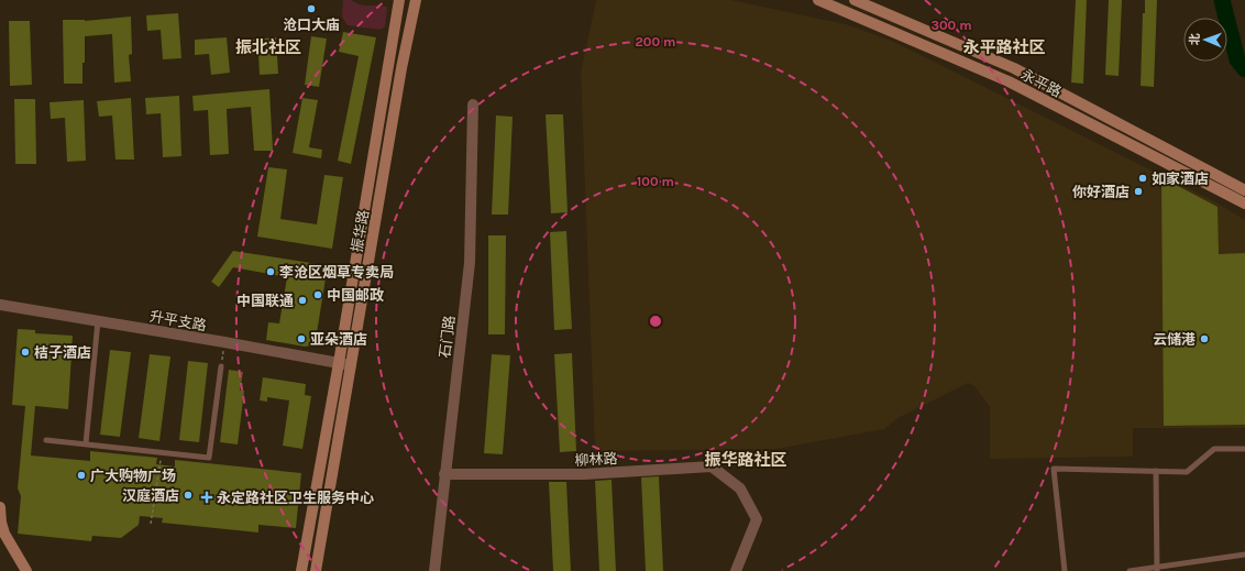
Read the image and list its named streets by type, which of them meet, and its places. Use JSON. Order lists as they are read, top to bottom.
{
  "streets": {
    "main road": ["永平路", "振华路"],
    "street": ["升平支路", "石门路", "柳林路"]
  },
  "crossings": [
    ["振华路", "升平支路"],
    ["石门路", "柳林路"]
  ],
  "districts": ["振北社区", "永平路社区", "振华路社区"],
  "places": {
    "other": [
      "沧口大庙",
      "如家酒店",
      "你好酒店",
      "李沧区烟草专卖局",
      "中国邮政",
      "中国联通",
      "亚朵酒店",
      "云储港",
      "桔子酒店",
      "广大购物广场",
      "汉庭酒店"
    ],
    "health": ["永定路社区卫生服务中心"]
  },
  "north": "left",
  "rings": ["300 m", "200 m", "100 m"]
}
